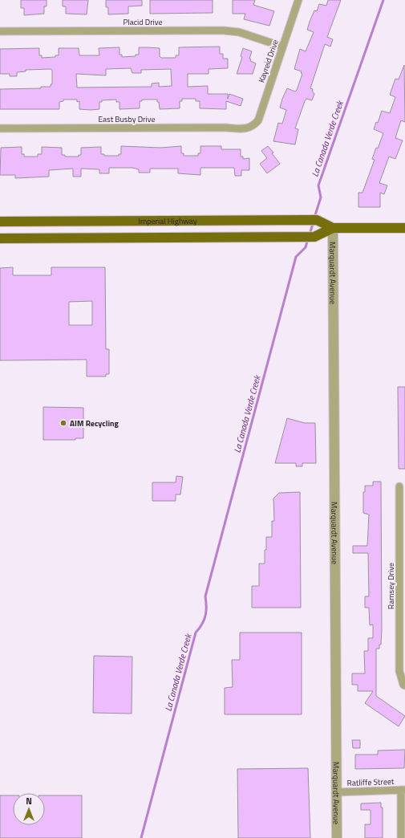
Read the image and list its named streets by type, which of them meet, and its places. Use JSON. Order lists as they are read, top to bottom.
{
  "streets": {
    "main road": ["Imperial Highway"],
    "street": [
      "Placid Drive",
      "Kayreid Drive",
      "East Busby Drive",
      "Marquardt Avenue",
      "Ramsey Drive",
      "Ratliffe Street"
    ]
  },
  "crossings": [
    ["Placid Drive", "Kayreid Drive"],
    ["Kayreid Drive", "East Busby Drive"],
    ["Imperial Highway", "Marquardt Avenue"],
    ["Marquardt Avenue", "Ratliffe Street"]
  ],
  "water": ["La Canada Verde Creek"],
  "places": ["AIM Recycling"],
  "north": "top"
}
